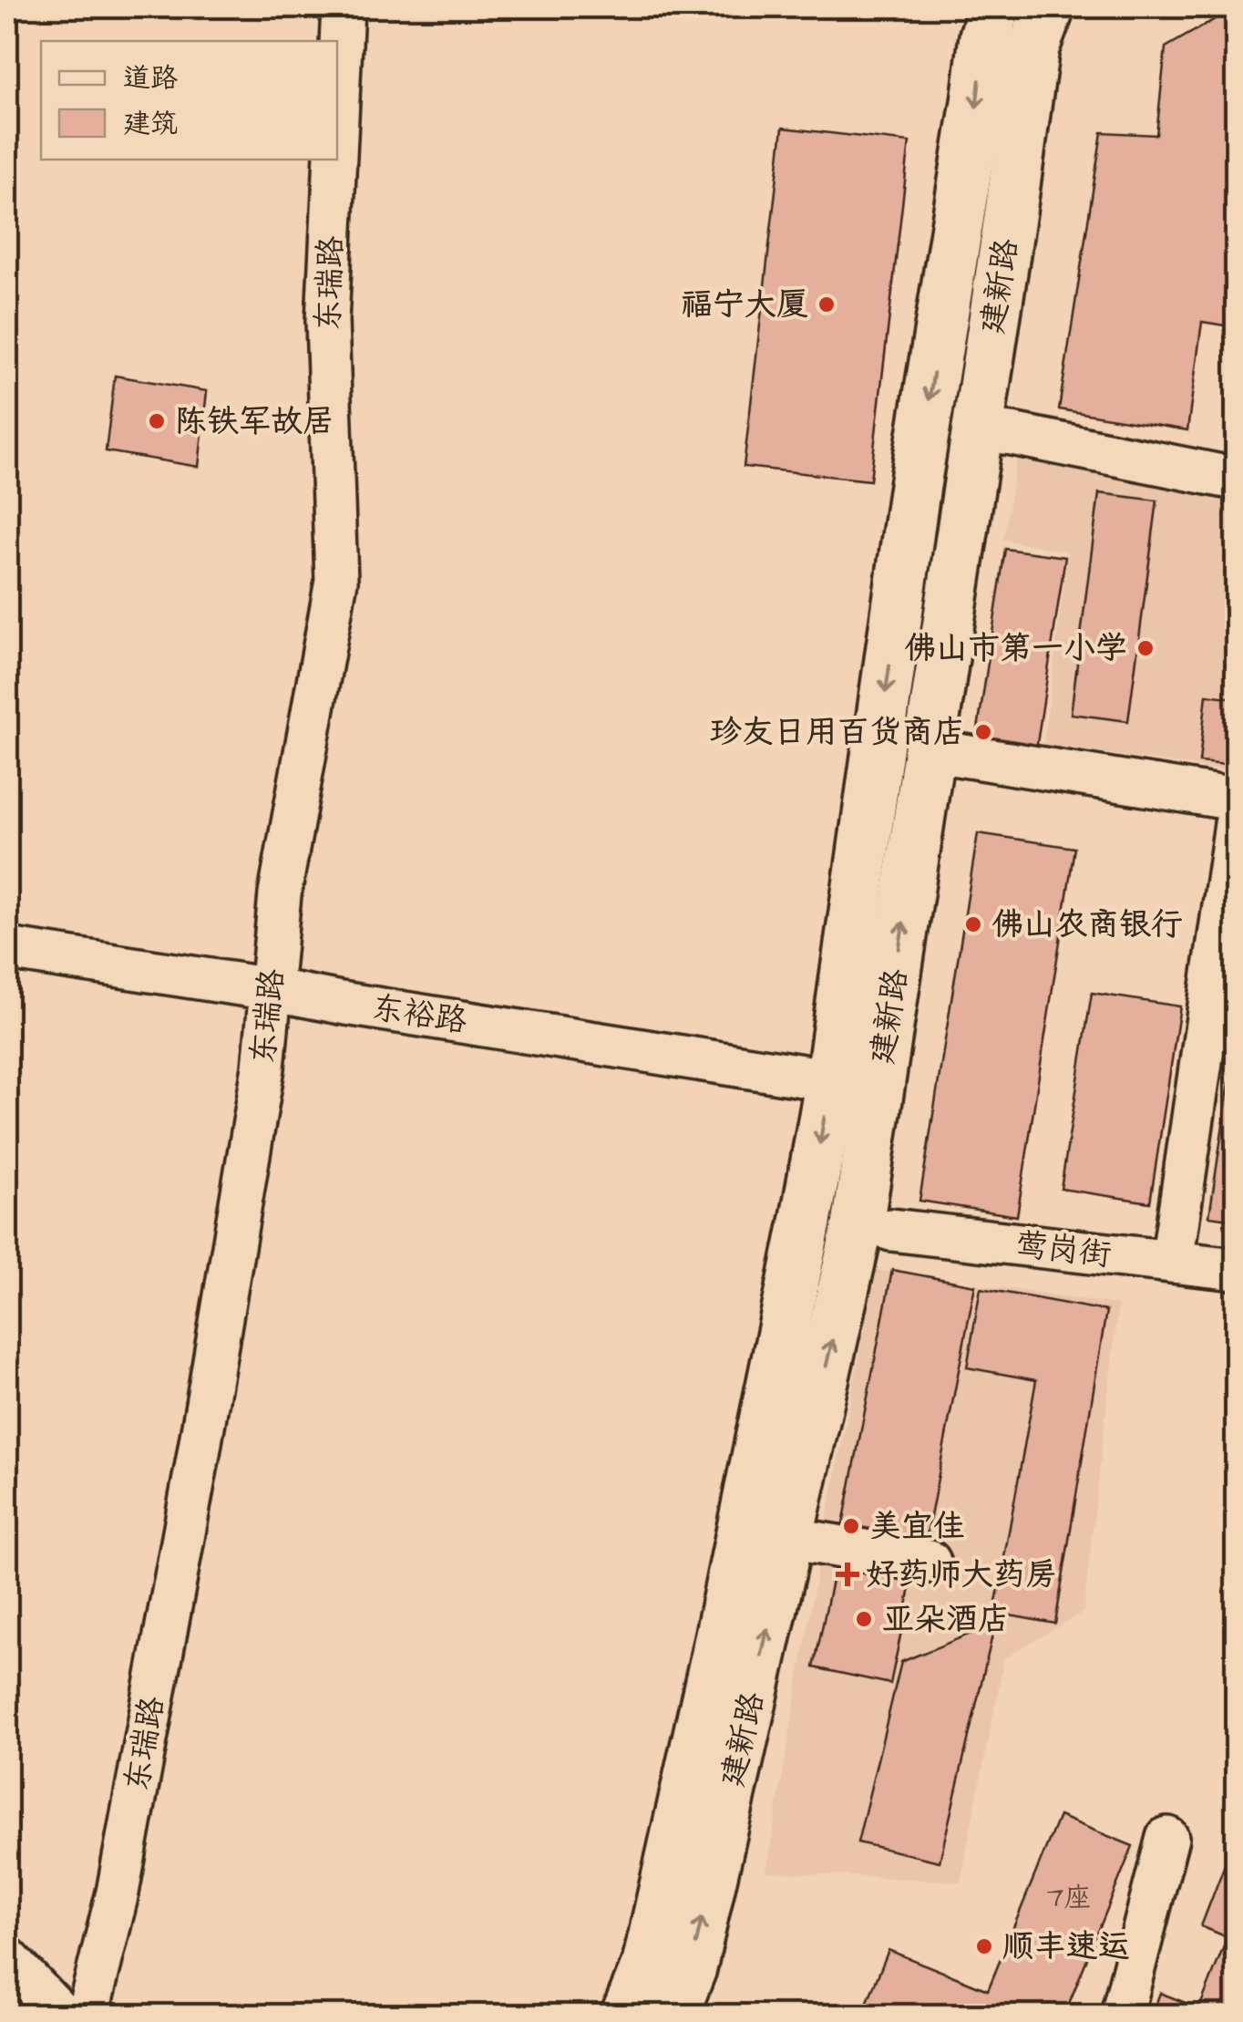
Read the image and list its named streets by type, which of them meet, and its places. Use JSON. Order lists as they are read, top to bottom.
{
  "streets": {
    "main road": ["建新路"],
    "street": ["东瑞路", "东裕路", "莺岗街"]
  },
  "crossings": [
    ["东瑞路", "东裕路"],
    ["建新路", "东裕路"]
  ],
  "places": {
    "other": [
      "福宁大厦",
      "陈铁军故居",
      "佛山市第一小学",
      "珍友日用百货商店",
      "佛山农商银行",
      "美宜佳",
      "亚朵酒店",
      "顺丰速运"
    ],
    "health": ["好药师大药房"]
  },
  "house_numbers": ["7座"],
  "legend": ["道路", "建筑"]
}
